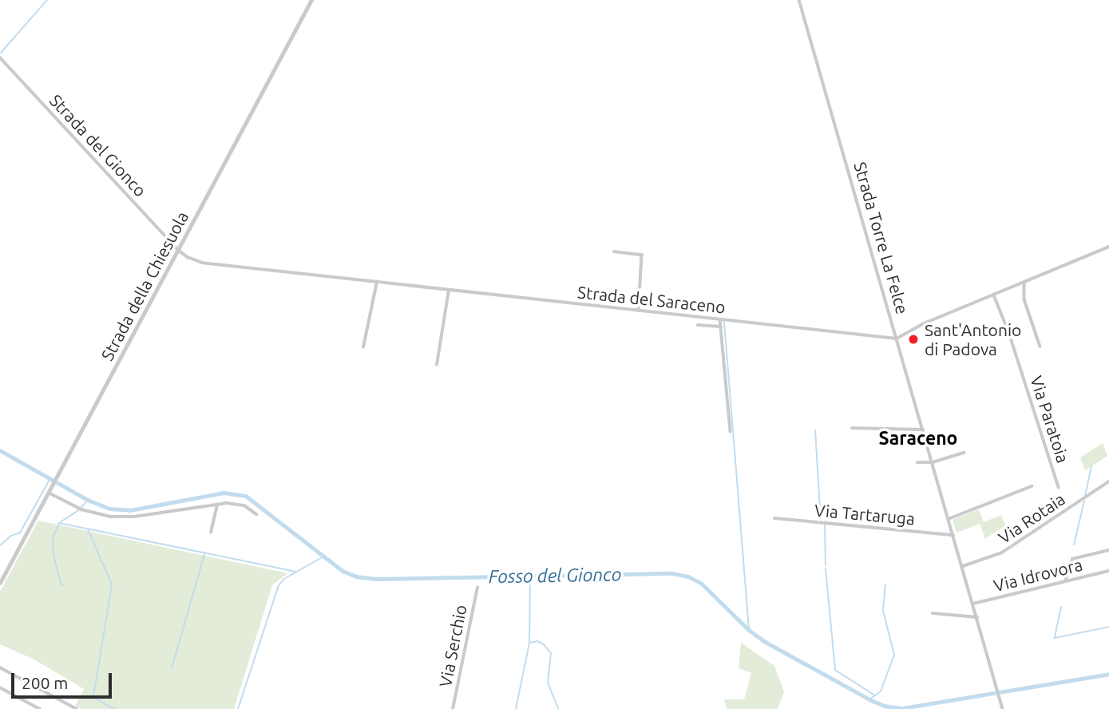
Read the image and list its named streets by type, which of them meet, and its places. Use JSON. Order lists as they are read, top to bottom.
{
  "streets": {
    "street": [
      "Strada del Gionco",
      "Strada Torre La Felce",
      "Strada della Chiesuola",
      "Strada del Saraceno",
      "Via Paratoia",
      "Via Tartaruga",
      "Via Rotaia",
      "Via Idrovora",
      "Via Serchio"
    ]
  },
  "crossings": [
    ["Strada del Gionco", "Strada della Chiesuola"],
    ["Strada del Gionco", "Strada del Saraceno"],
    ["Strada Torre La Felce", "Strada del Saraceno"],
    ["Strada Torre La Felce", "Via Tartaruga"],
    ["Strada Torre La Felce", "Via Rotaia"],
    ["Strada Torre La Felce", "Via Idrovora"],
    ["Strada della Chiesuola", "Strada del Saraceno"]
  ],
  "districts": ["Saraceno"],
  "water": ["Fosso del Gionco"],
  "places": ["Sant'Antonio di Padova"],
  "scale_bar": "200 m"
}
